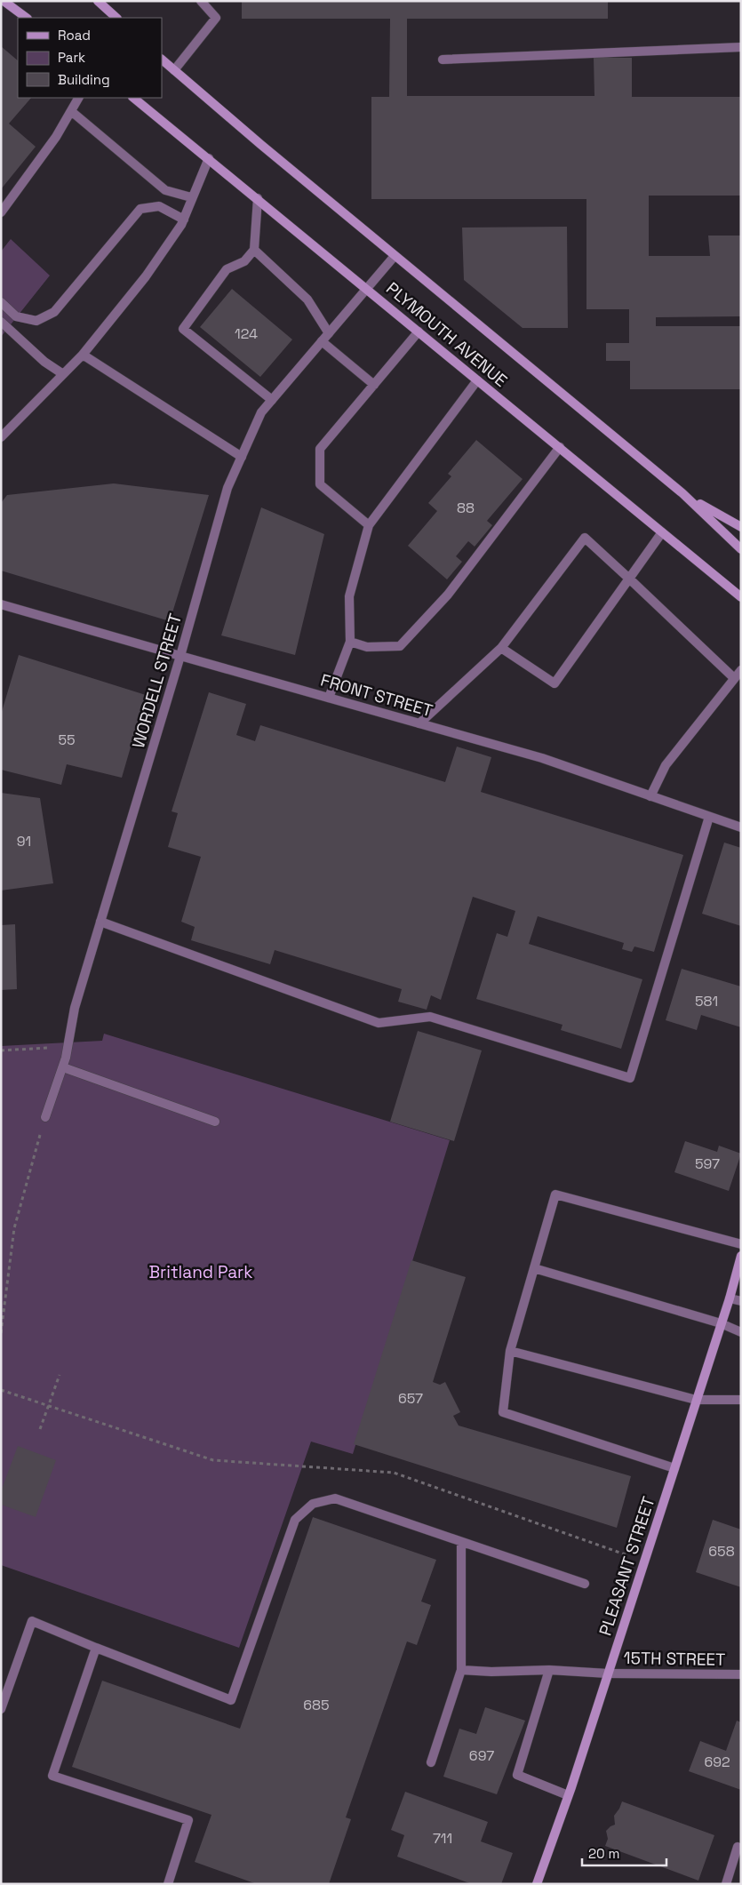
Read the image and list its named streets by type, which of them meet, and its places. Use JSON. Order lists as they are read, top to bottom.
{
  "streets": {
    "main road": ["PLYMOUTH AVENUE", "PLEASANT STREET"],
    "street": ["WORDELL STREET", "FRONT STREET", "15TH STREET"]
  },
  "crossings": [
    ["PLYMOUTH AVENUE", "WORDELL STREET"],
    ["WORDELL STREET", "FRONT STREET"],
    ["PLEASANT STREET", "15TH STREET"]
  ],
  "parks": ["Britland Park"],
  "house_numbers": [
    "124",
    "88",
    "55",
    "91",
    "581",
    "597",
    "657",
    "658",
    "685",
    "697",
    "692",
    "711"
  ],
  "legend": ["Road", "Park", "Building"],
  "scale_bar": "20 m"
}
